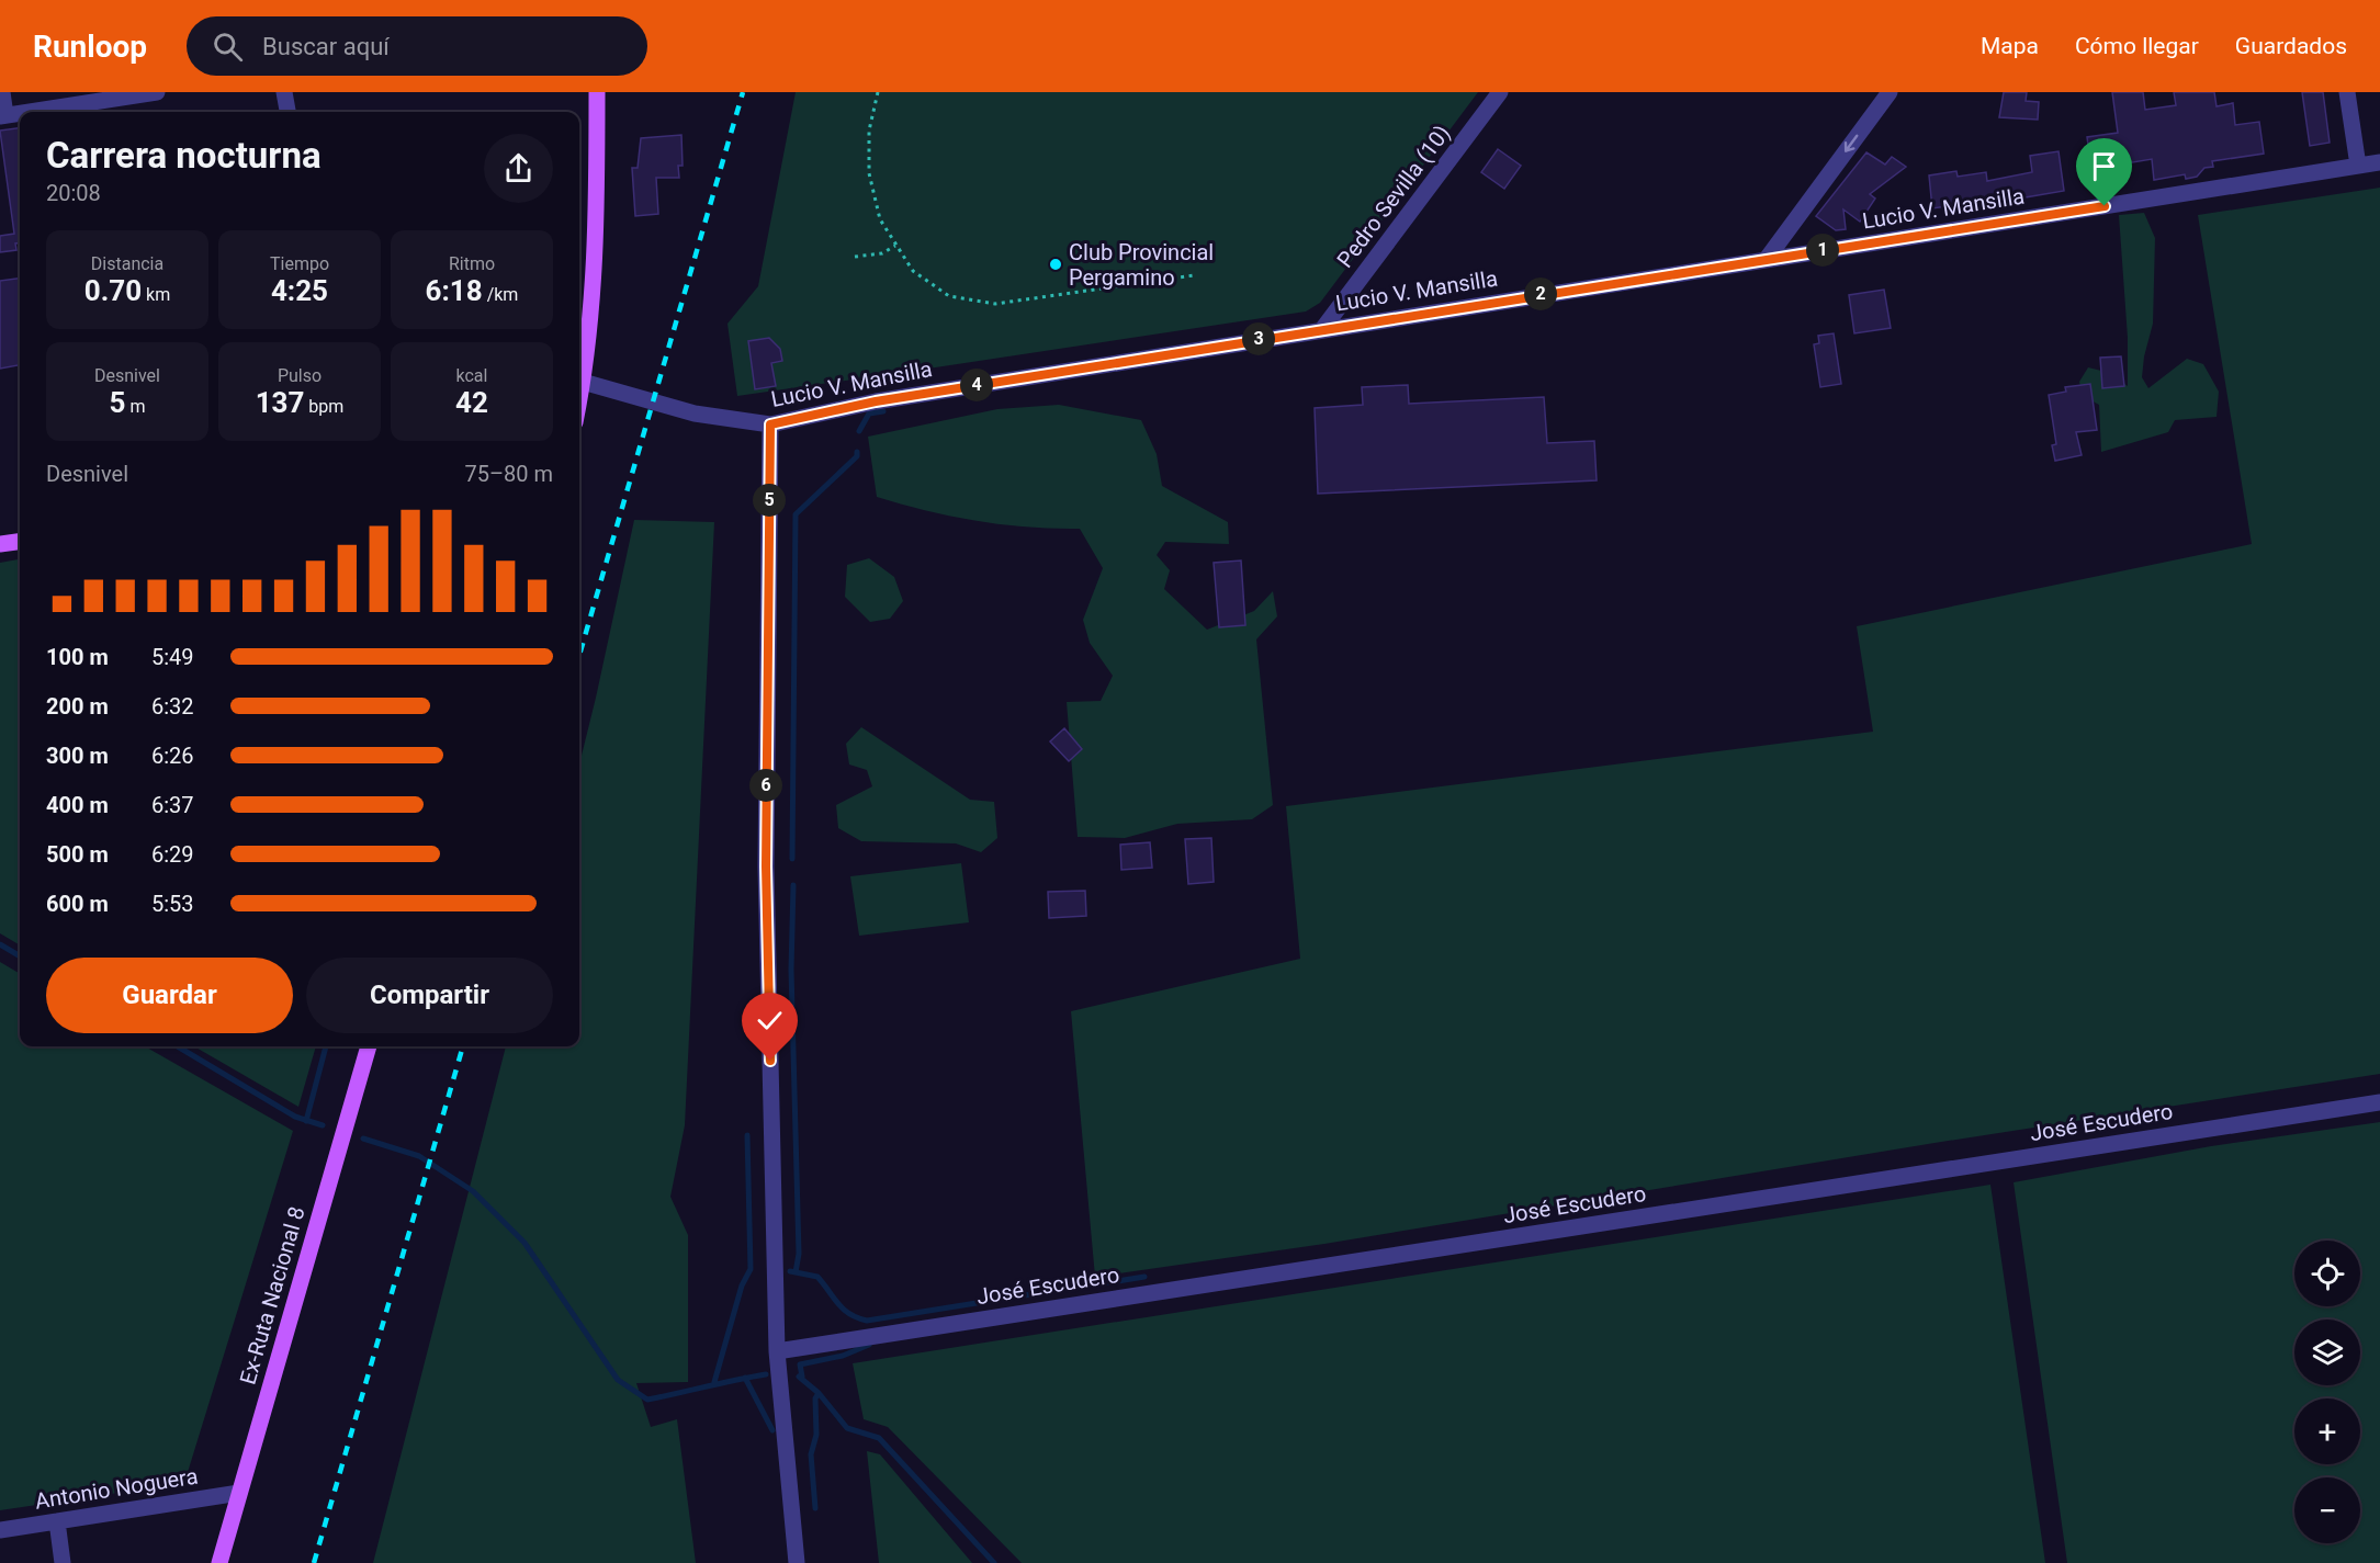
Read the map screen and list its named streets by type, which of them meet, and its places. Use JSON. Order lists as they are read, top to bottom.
{
  "streets": {
    "main road": ["Ex-Ruta Nacional 8"],
    "street": [
      "Pedro Sevilla (10)",
      "Lucio V. Mansilla",
      "José Escudero",
      "Antonio Noguera"
    ]
  },
  "crossings": [
    ["Pedro Sevilla (10)", "Lucio V. Mansilla"],
    ["Ex-Ruta Nacional 8", "Antonio Noguera"]
  ],
  "places": ["Club Provincial Pergamino"],
  "page": {
    "header": "Runloop",
    "search": "Buscar aquí",
    "nav": ["Mapa", "Cómo llegar", "Guardados"],
    "heading": ["Carrera nocturna", "20:08"],
    "stats": [
      ["Distancia", "0.70 km"],
      ["Tiempo", "4:25"],
      ["Ritmo", "6:18 /km"],
      ["Desnivel", "5 m"],
      ["Pulso", "137 bpm"],
      ["kcal", "42"]
    ],
    "pins": [
      "1",
      "2",
      "3",
      "4",
      "5",
      "6"
    ],
    "chart": ["Desnivel", "75–80 m"],
    "list": [
      {
        "name": "100 m",
        "note": "5:49"
      },
      {
        "name": "200 m",
        "note": "6:32"
      },
      {
        "name": "300 m",
        "note": "6:26"
      },
      {
        "name": "400 m",
        "note": "6:37"
      },
      {
        "name": "500 m",
        "note": "6:29"
      },
      {
        "name": "600 m",
        "note": "5:53"
      }
    ],
    "buttons": ["Guardar", "Compartir"],
    "map_buttons": ["+", "−"]
  }
}
